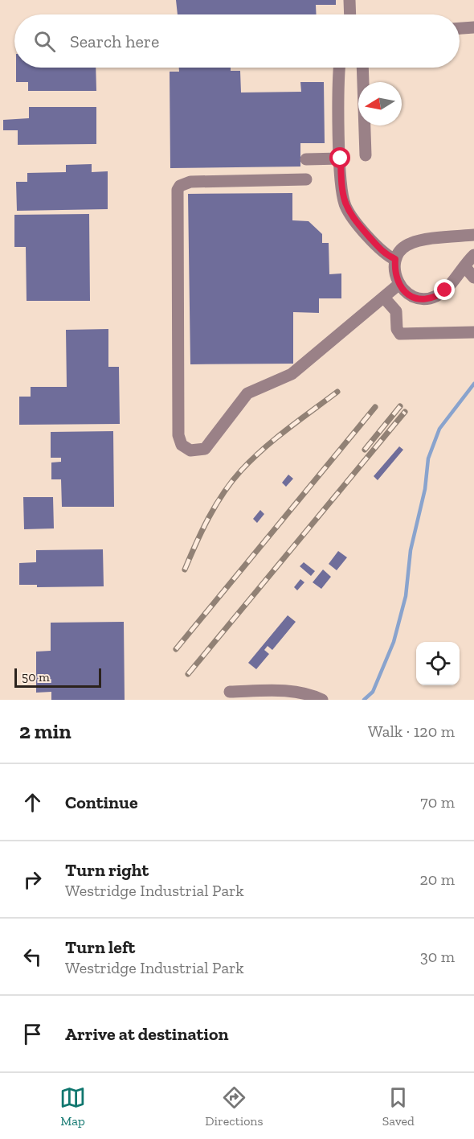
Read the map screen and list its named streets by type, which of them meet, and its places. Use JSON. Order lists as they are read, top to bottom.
{
  "scale_bar": "50 m",
  "north": "left",
  "page": {
    "search": "Search here",
    "scale": "50 m",
    "heading": ["2 min", "Walk · 120 m"],
    "list": [
      ["Continue", "70 m"],
      ["Turn right", "Westridge Industrial Park", "20 m"],
      ["Turn left", "Westridge Industrial Park", "30 m"],
      "Arrive at destination"
    ],
    "nav": ["Map", "Directions", "Saved"]
  }
}
